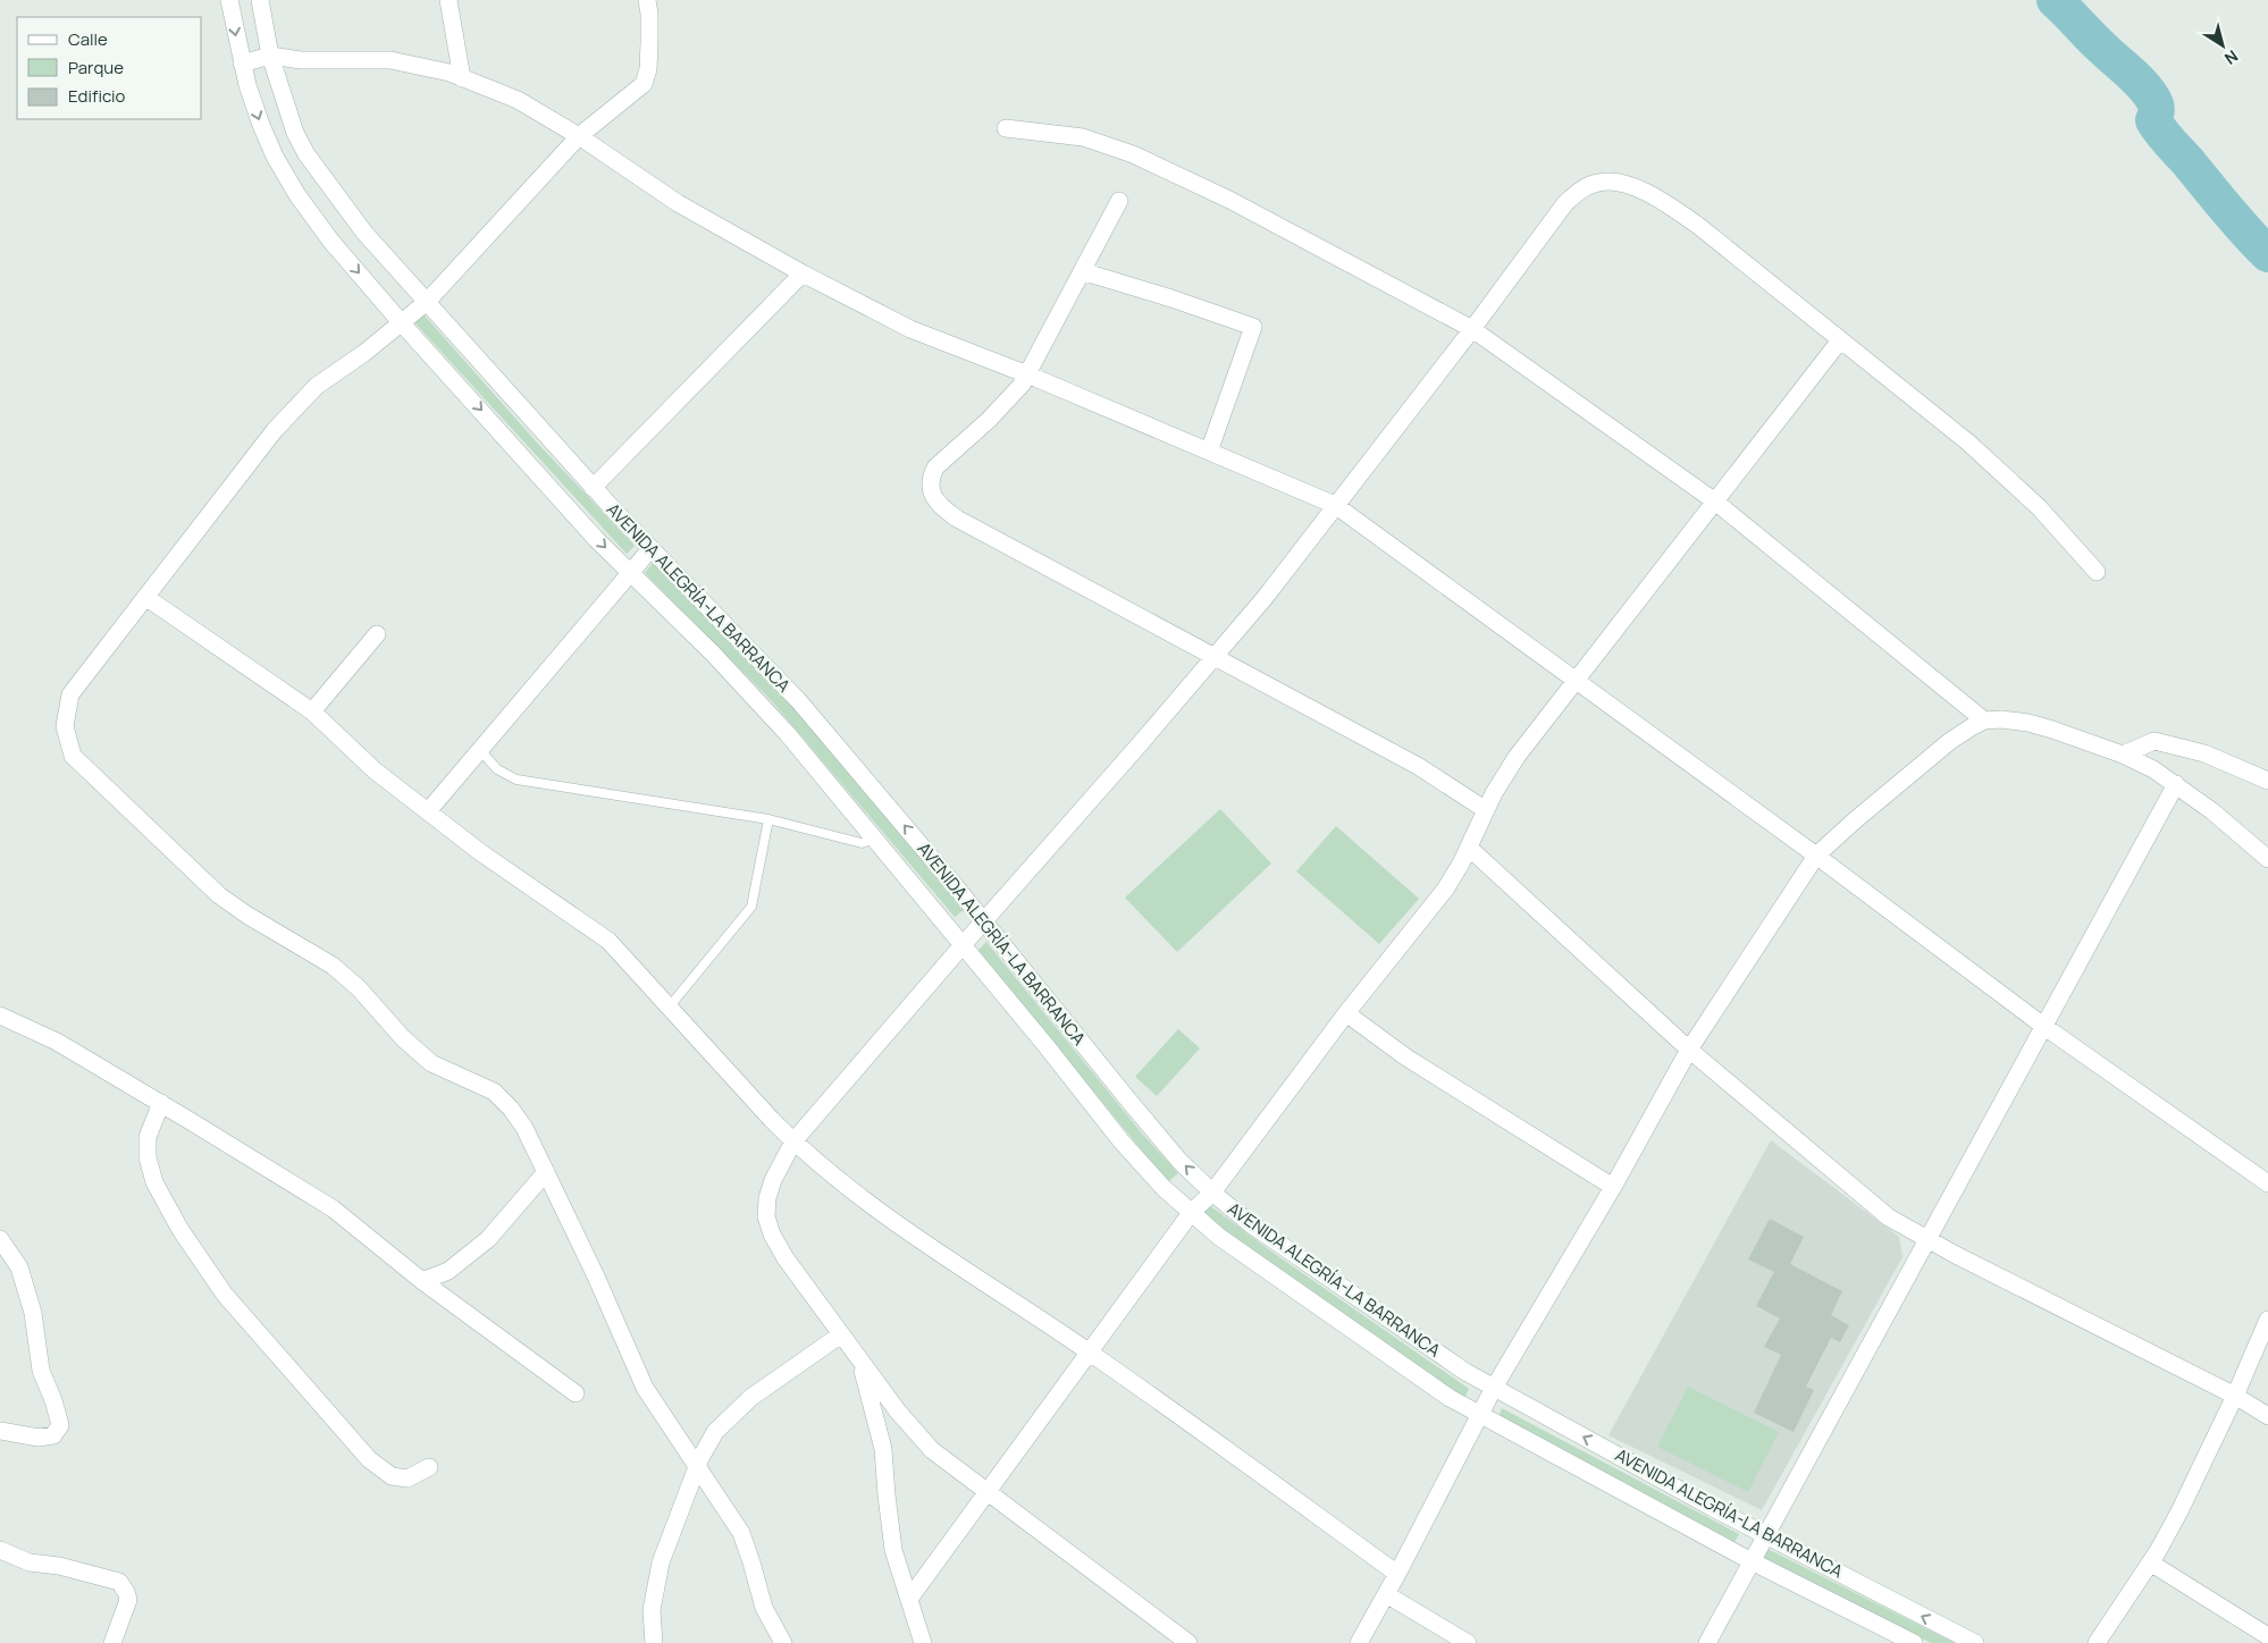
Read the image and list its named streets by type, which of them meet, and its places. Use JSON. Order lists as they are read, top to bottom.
{
  "streets": {
    "street": ["AVENIDA ALEGRÍA-LA BARRANCA"]
  },
  "legend": ["Calle", "Parque", "Edificio"],
  "north": "bottom right"
}
